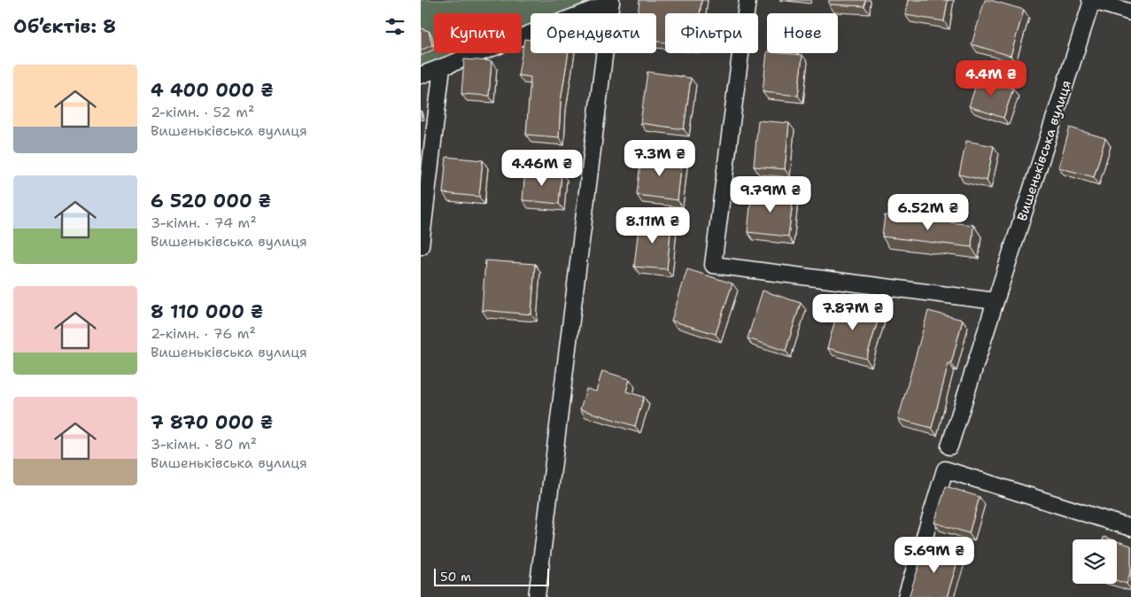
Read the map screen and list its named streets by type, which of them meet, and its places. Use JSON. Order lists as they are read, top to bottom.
{
  "streets": {
    "street": ["Вишеньківська вулиця"]
  },
  "scale_bar": "50 m",
  "page": {
    "heading": "Об’єктів: 8",
    "chip": [
      "Купити",
      "Орендувати",
      "Фільтри",
      "Нове"
    ],
    "list": [
      {
        "name": "4 400 000 ₴",
        "note": "2-кімн. · 52 m² · Вишеньківська вулиця"
      },
      {
        "name": "6 520 000 ₴",
        "note": "3-кімн. · 74 m² · Вишеньківська вулиця"
      },
      {
        "name": "8 110 000 ₴",
        "note": "2-кімн. · 76 m² · Вишеньківська вулиця"
      },
      {
        "name": "7 870 000 ₴",
        "note": "3-кімн. · 80 m² · Вишеньківська вулиця"
      }
    ],
    "price": [
      "4.4M ₴",
      "7.3M ₴",
      "4.46M ₴",
      "9.79M ₴",
      "6.52M ₴",
      "8.11M ₴",
      "7.87M ₴",
      "5.69M ₴"
    ],
    "scale": "50 m"
  }
}
